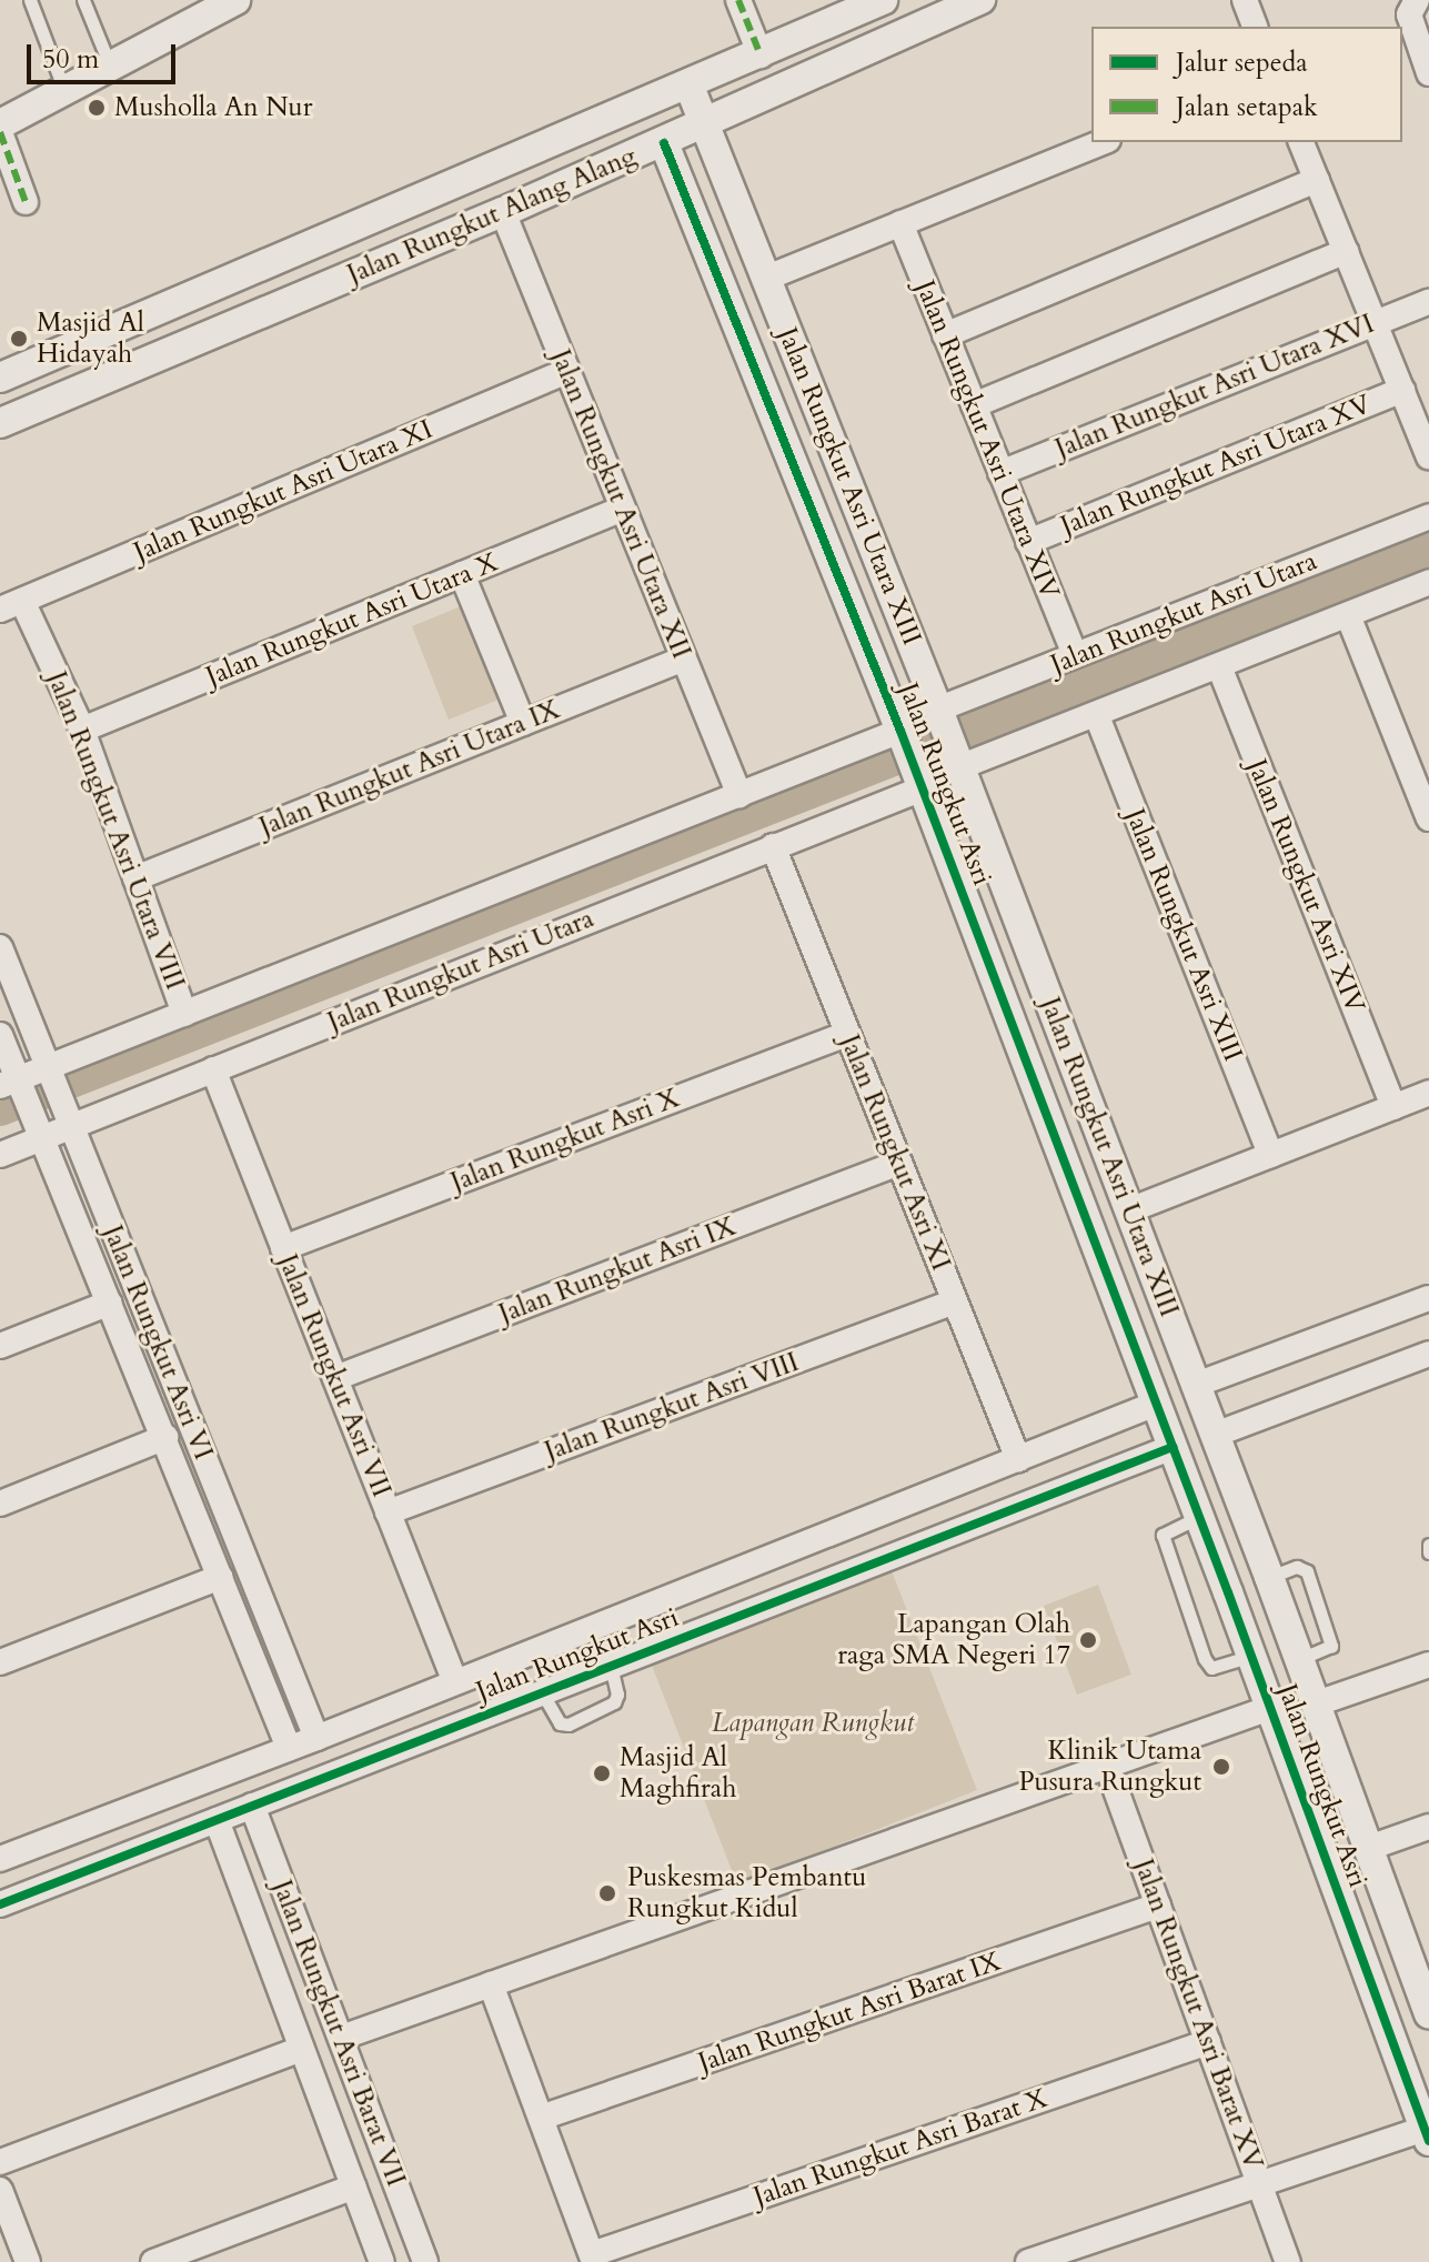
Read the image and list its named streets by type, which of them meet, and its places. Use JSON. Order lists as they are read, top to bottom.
{
  "streets": {
    "street": [
      "Jalan Rungkut Alang Alang",
      "Jalan Rungkut Asri Utara XVI",
      "Jalan Rungkut Asri Utara XIV",
      "Jalan Rungkut Asri Utara XV",
      "Jalan Rungkut Asri Utara XIII",
      "Jalan Rungkut Asri Utara XI",
      "Jalan Rungkut Asri Utara XII",
      "Jalan Rungkut Asri Utara",
      "Jalan Rungkut Asri Utara X",
      "Jalan Rungkut Asri Utara IX",
      "Jalan Rungkut Asri",
      "Jalan Rungkut Asri Utara VIII",
      "Jalan Rungkut Asri XIV",
      "Jalan Rungkut Asri XIII",
      "Jalan Rungkut Asri X",
      "Jalan Rungkut Asri XI",
      "Jalan Rungkut Asri IX",
      "Jalan Rungkut Asri VI",
      "Jalan Rungkut Asri VII",
      "Jalan Rungkut Asri VIII",
      "Jalan Rungkut Asri Barat IX",
      "Jalan Rungkut Asri Barat XV",
      "Jalan Rungkut Asri Barat VII",
      "Jalan Rungkut Asri Barat X"
    ]
  },
  "crossings": [
    ["Jalan Rungkut Alang Alang", "Jalan Rungkut Asri Utara XIII"],
    ["Jalan Rungkut Alang Alang", "Jalan Rungkut Asri Utara XII"],
    ["Jalan Rungkut Alang Alang", "Jalan Rungkut Asri"],
    ["Jalan Rungkut Asri Utara XVI", "Jalan Rungkut Asri Utara XIV"],
    ["Jalan Rungkut Asri Utara XIV", "Jalan Rungkut Asri Utara XV"],
    ["Jalan Rungkut Asri Utara XIV", "Jalan Rungkut Asri Utara"],
    ["Jalan Rungkut Asri Utara XIII", "Jalan Rungkut Asri Utara"],
    ["Jalan Rungkut Asri Utara XI", "Jalan Rungkut Asri Utara XII"],
    ["Jalan Rungkut Asri Utara XI", "Jalan Rungkut Asri Utara VIII"],
    ["Jalan Rungkut Asri Utara XII", "Jalan Rungkut Asri Utara X"],
    ["Jalan Rungkut Asri Utara XII", "Jalan Rungkut Asri Utara IX"],
    ["Jalan Rungkut Asri Utara", "Jalan Rungkut Asri"],
    ["Jalan Rungkut Asri Utara", "Jalan Rungkut Asri XI"],
    ["Jalan Rungkut Asri Utara", "Jalan Rungkut Asri VI"],
    ["Jalan Rungkut Asri Utara", "Jalan Rungkut Asri VII"],
    ["Jalan Rungkut Asri Utara X", "Jalan Rungkut Asri Utara VIII"],
    ["Jalan Rungkut Asri Utara IX", "Jalan Rungkut Asri Utara VIII"],
    ["Jalan Rungkut Asri", "Jalan Rungkut Asri XI"],
    ["Jalan Rungkut Asri", "Jalan Rungkut Asri VI"],
    ["Jalan Rungkut Asri", "Jalan Rungkut Asri VII"],
    ["Jalan Rungkut Asri", "Jalan Rungkut Asri Barat VII"],
    ["Jalan Rungkut Asri X", "Jalan Rungkut Asri XI"],
    ["Jalan Rungkut Asri X", "Jalan Rungkut Asri VII"],
    ["Jalan Rungkut Asri XI", "Jalan Rungkut Asri IX"],
    ["Jalan Rungkut Asri XI", "Jalan Rungkut Asri VIII"],
    ["Jalan Rungkut Asri IX", "Jalan Rungkut Asri VII"],
    ["Jalan Rungkut Asri VII", "Jalan Rungkut Asri VIII"],
    ["Jalan Rungkut Asri Barat IX", "Jalan Rungkut Asri Barat XV"],
    ["Jalan Rungkut Asri Barat XV", "Jalan Rungkut Asri Barat X"]
  ],
  "parks": ["Lapangan Rungkut"],
  "places": [
    "Musholla An Nur",
    "Masjid Al Hidayah",
    "Lapangan Olah raga SMA Negeri 17",
    "Klinik Utama Pusura Rungkut",
    "Masjid Al Maghfirah",
    "Puskesmas Pembantu Rungkut Kidul"
  ],
  "legend": ["Jalur sepeda", "Jalan setapak"],
  "scale_bar": "50 m"
}
